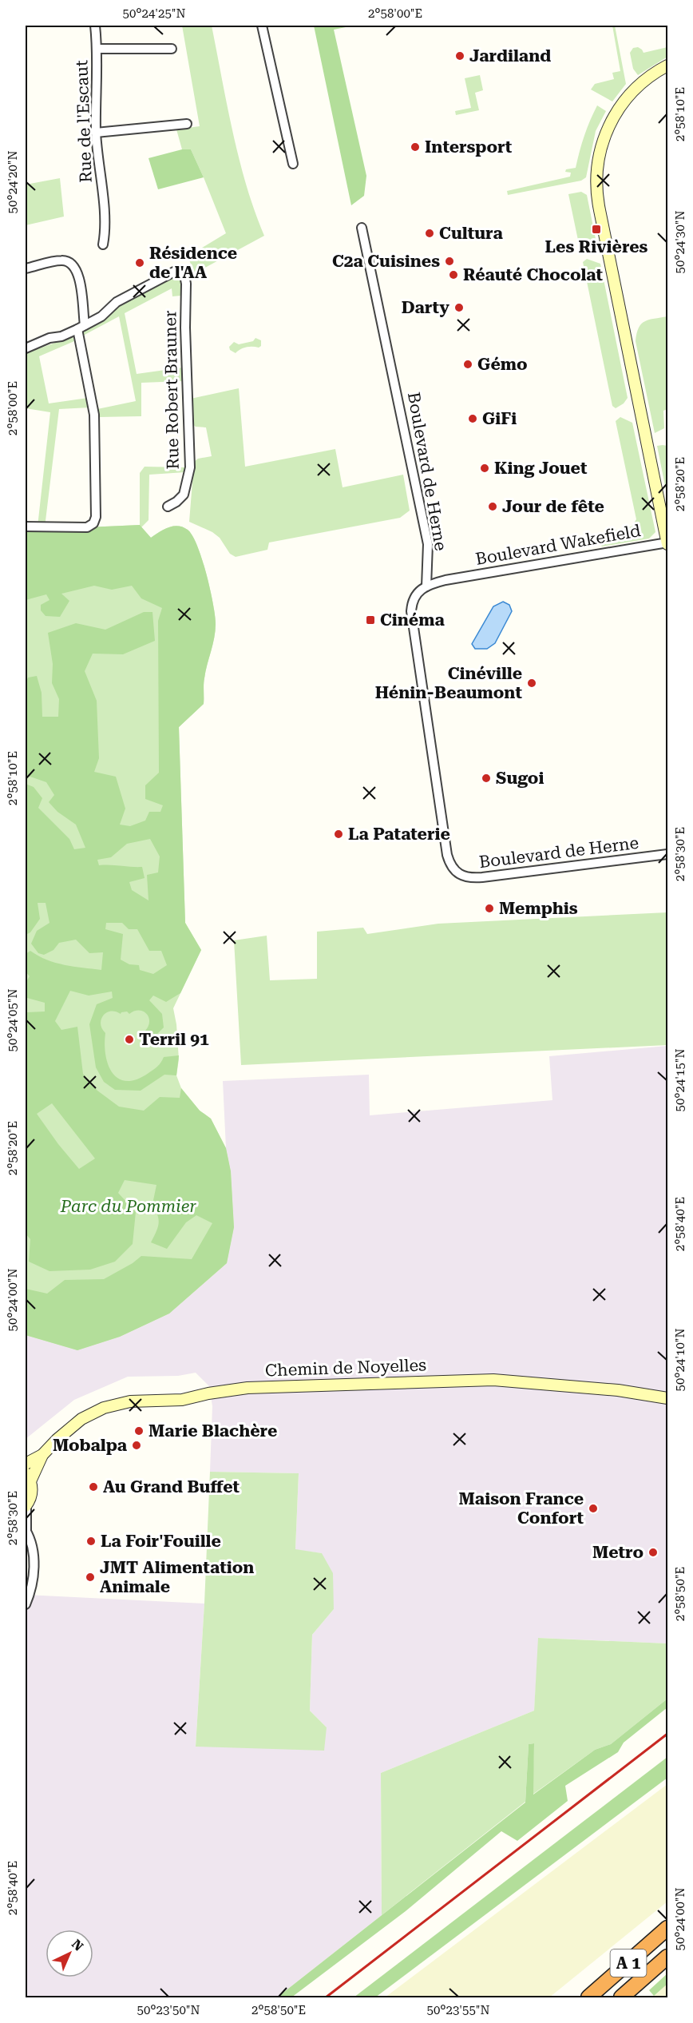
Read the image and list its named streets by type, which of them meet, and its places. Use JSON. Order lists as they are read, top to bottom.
{
  "streets": {
    "highway": ["A 1"],
    "street": [
      "Rue de l'Escaut",
      "Rue Robert Brauner",
      "Boulevard de Herne",
      "Boulevard Wakefield",
      "Chemin de Noyelles"
    ]
  },
  "crossings": [
    ["Boulevard de Herne", "Boulevard Wakefield"]
  ],
  "parks": ["Parc du Pommier"],
  "places": {
    "other": [
      "Jardiland",
      "Intersport",
      "Cultura",
      "C2a Cuisines",
      "Résidence de l'AA",
      "Réauté Chocolat",
      "Darty",
      "Gémo",
      "GiFi",
      "King Jouet",
      "Jour de fête",
      "Cinéville Hénin-Beaumont",
      "Sugoi",
      "La Pataterie",
      "Memphis",
      "Terril 91",
      "Marie Blachère",
      "Mobalpa",
      "Au Grand Buffet",
      "Maison France Confort",
      "La Foir'Fouille",
      "Metro",
      "JMT Alimentation Animale"
    ],
    "transit": ["Les Rivières", "Cinéma"]
  },
  "north": "top right",
  "coordinates": [
    "50°24'25\"N",
    "2°58'00\"E",
    "2°58'10\"E",
    "50°24'20\"N",
    "50°24'30\"N",
    "2°58'20\"E",
    "2°58'30\"E",
    "50°24'05\"N",
    "50°24'15\"N",
    "2°58'40\"E",
    "50°24'00\"N",
    "50°24'10\"N",
    "2°58'50\"E",
    "50°23'50\"N",
    "50°23'55\"N"
  ]
}
